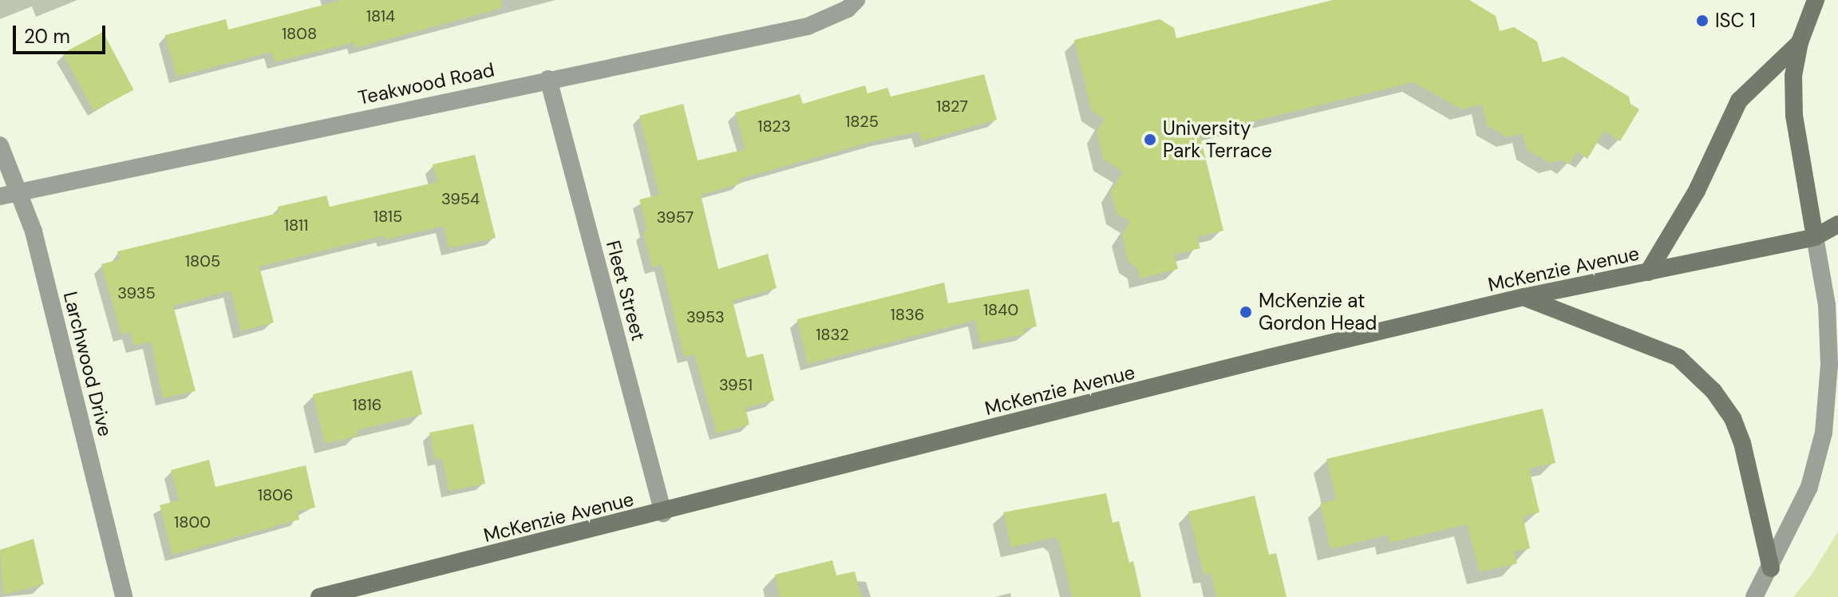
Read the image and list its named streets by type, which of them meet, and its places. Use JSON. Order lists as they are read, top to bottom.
{
  "streets": {
    "main road": ["McKenzie Avenue"],
    "street": ["Teakwood Road", "Fleet Street", "Larchwood Drive"]
  },
  "crossings": [
    ["Teakwood Road", "Fleet Street"],
    ["Teakwood Road", "Larchwood Drive"],
    ["McKenzie Avenue", "Fleet Street"]
  ],
  "places": ["ISC 1", "University Park Terrace", "McKenzie at Gordon Head"],
  "house_numbers": [
    "1814",
    "1808",
    "1827",
    "1825",
    "1823",
    "3954",
    "1815",
    "3957",
    "1811",
    "1805",
    "3935",
    "1840",
    "1836",
    "3953",
    "1832",
    "3951",
    "1816",
    "1806",
    "1800"
  ],
  "scale_bar": "20 m"
}
